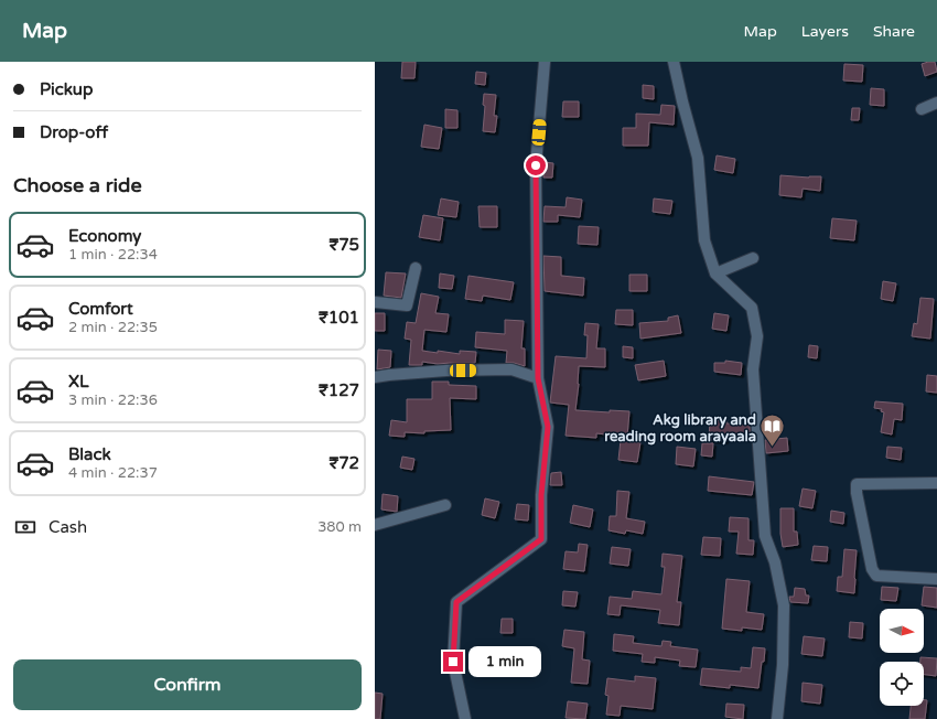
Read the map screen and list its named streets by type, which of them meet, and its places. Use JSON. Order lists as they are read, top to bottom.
{
  "places": {
    "library": ["Akg library and reading room arayaala"]
  },
  "north": "right",
  "page": {
    "header": "Map",
    "nav": ["Map", "Layers", "Share"],
    "banner": ["Pickup", "Drop-off"],
    "heading": "Choose a ride",
    "list": [
      {
        "name": "Economy",
        "note": "1 min · 22:34",
        "value": "₹75"
      },
      {
        "name": "Comfort",
        "note": "2 min · 22:35",
        "value": "₹101"
      },
      {
        "name": "XL",
        "note": "3 min · 22:36",
        "value": "₹127"
      },
      {
        "name": "Black",
        "note": "4 min · 22:37",
        "value": "₹72"
      }
    ],
    "pay": ["Cash", "380 m"],
    "bubble": "1 min",
    "buttons": "Confirm"
  }
}
